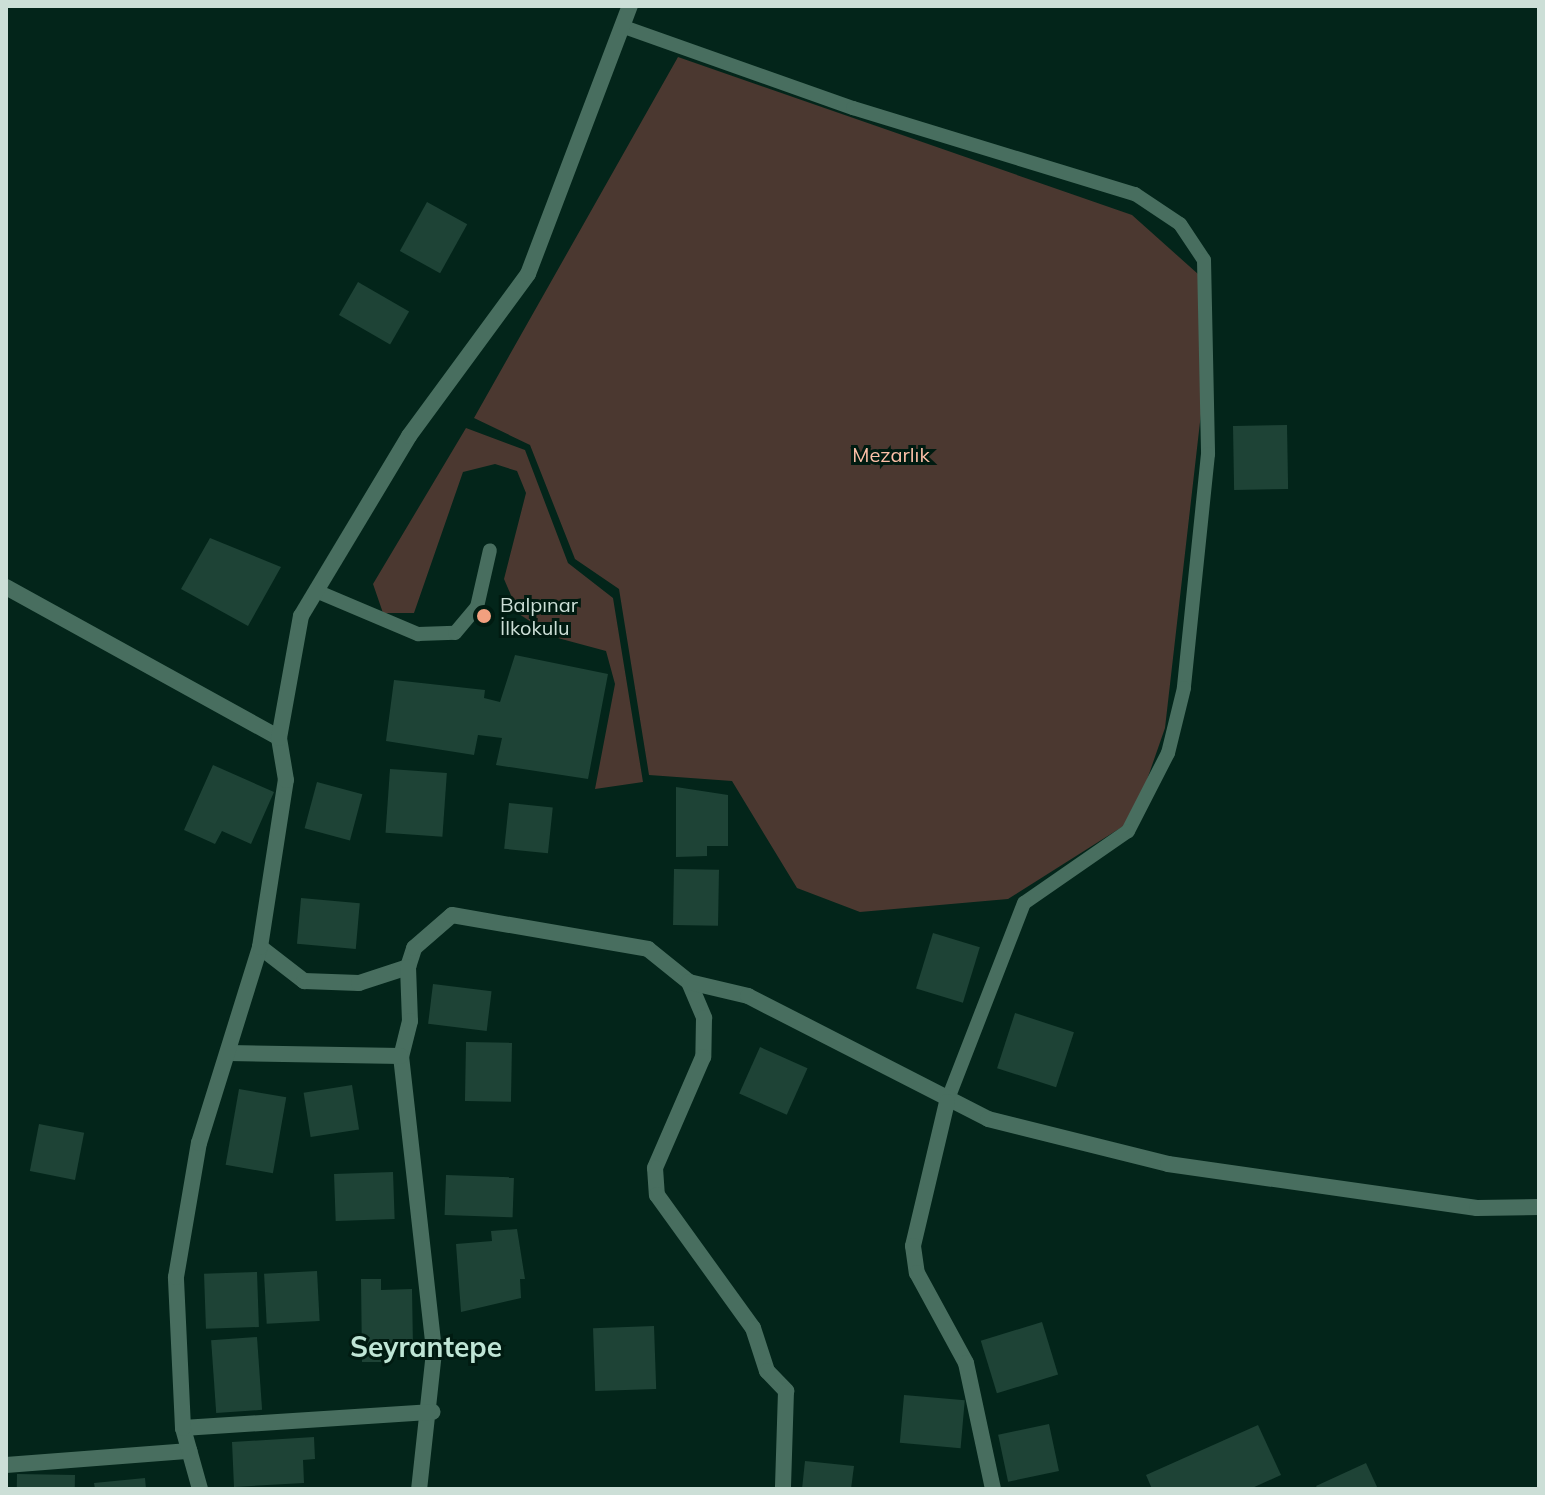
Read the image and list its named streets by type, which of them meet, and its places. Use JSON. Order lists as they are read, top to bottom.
{
  "districts": ["Seyrantepe"],
  "parks": ["Mezarlık"],
  "places": ["Balpınar İlkokulu"]
}
